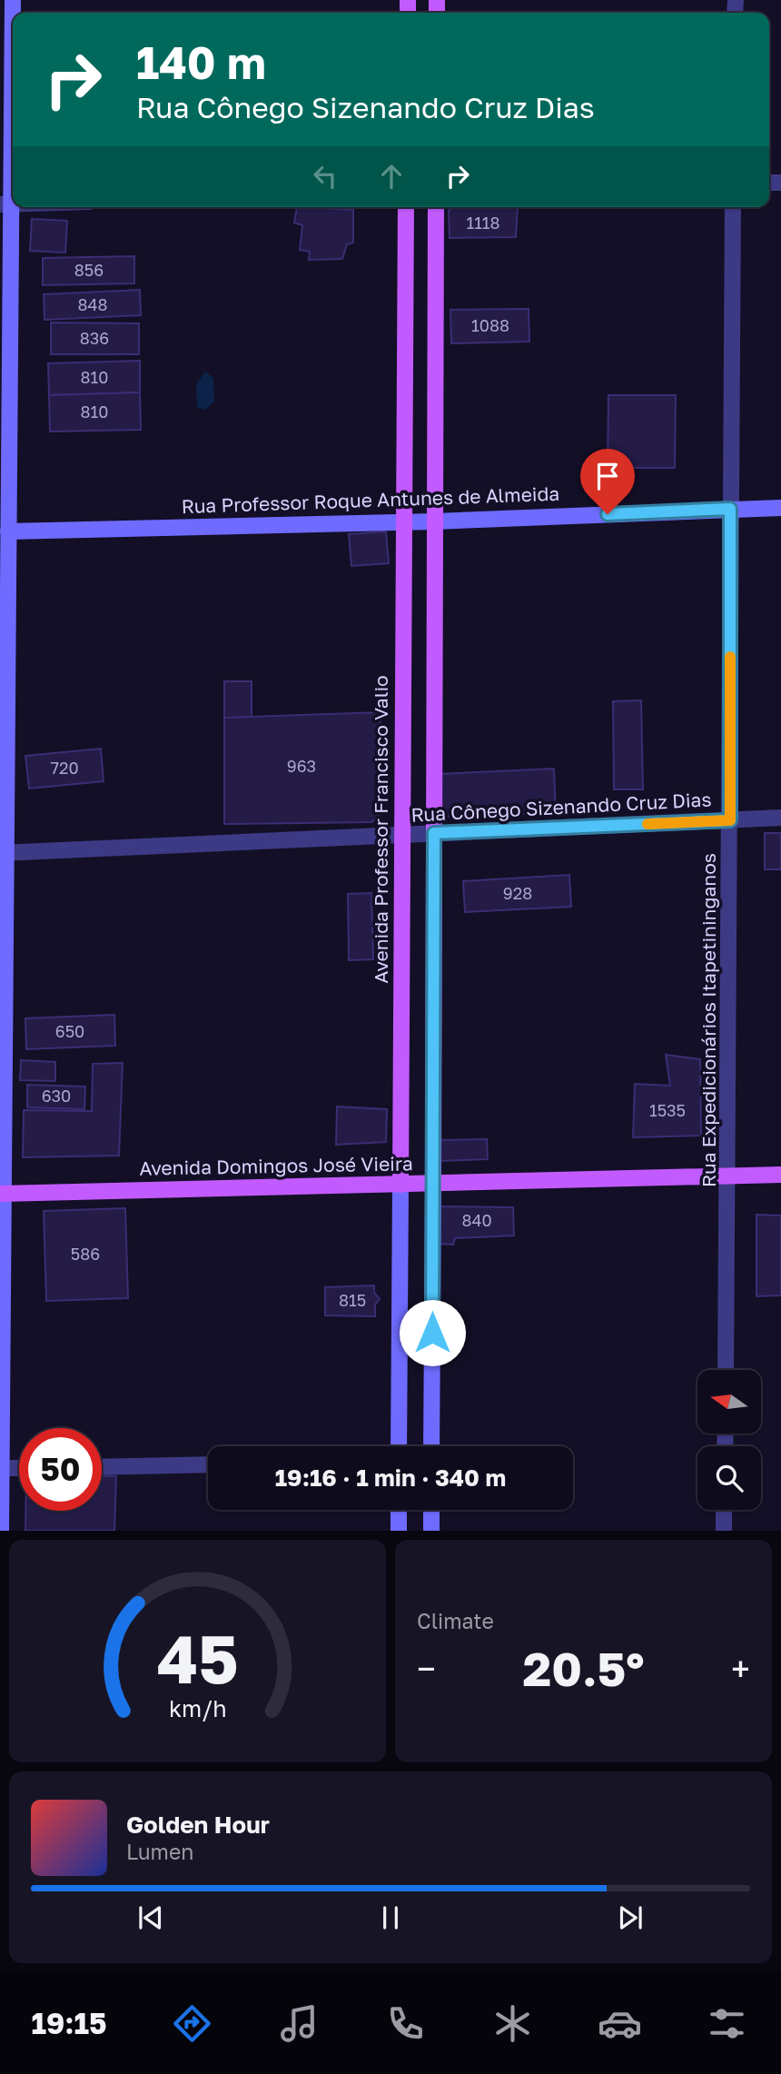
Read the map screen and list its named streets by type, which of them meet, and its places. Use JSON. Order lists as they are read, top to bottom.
{
  "streets": {
    "main road": ["Rua Professor Roque Antunes de Almeida", "Avenida Professor Francisco Valio", "Avenida Domingos José Vieira"],
    "street": ["Rua Cônego Sizenando Cruz Dias", "Rua Expedicionários Itapetininganos"]
  },
  "crossings": [
    ["Rua Professor Roque Antunes de Almeida", "Avenida Professor Francisco Valio"],
    ["Rua Professor Roque Antunes de Almeida", "Rua Expedicionários Itapetininganos"],
    ["Rua Cônego Sizenando Cruz Dias", "Avenida Professor Francisco Valio"],
    ["Rua Cônego Sizenando Cruz Dias", "Rua Expedicionários Itapetininganos"],
    ["Avenida Professor Francisco Valio", "Avenida Domingos José Vieira"],
    ["Rua Expedicionários Itapetininganos", "Avenida Domingos José Vieira"]
  ],
  "house_numbers": [
    "1118",
    "856",
    "848",
    "1088",
    "836",
    "810",
    "810",
    "963",
    "720",
    "928",
    "650",
    "630",
    "1535",
    "840",
    "586",
    "815"
  ],
  "north": "left",
  "page": {
    "turn": ["140 m", "Rua Cônego Sizenando Cruz Dias"],
    "limit": "50",
    "trip": "19:16 · 1 min · 340 m",
    "tile": "Climate",
    "heat": ["−", "20.5°", "+"],
    "song": ["Golden Hour", "Lumen"],
    "tabs": "19:15",
    "gauge": ["45", "km/h"]
  }
}
